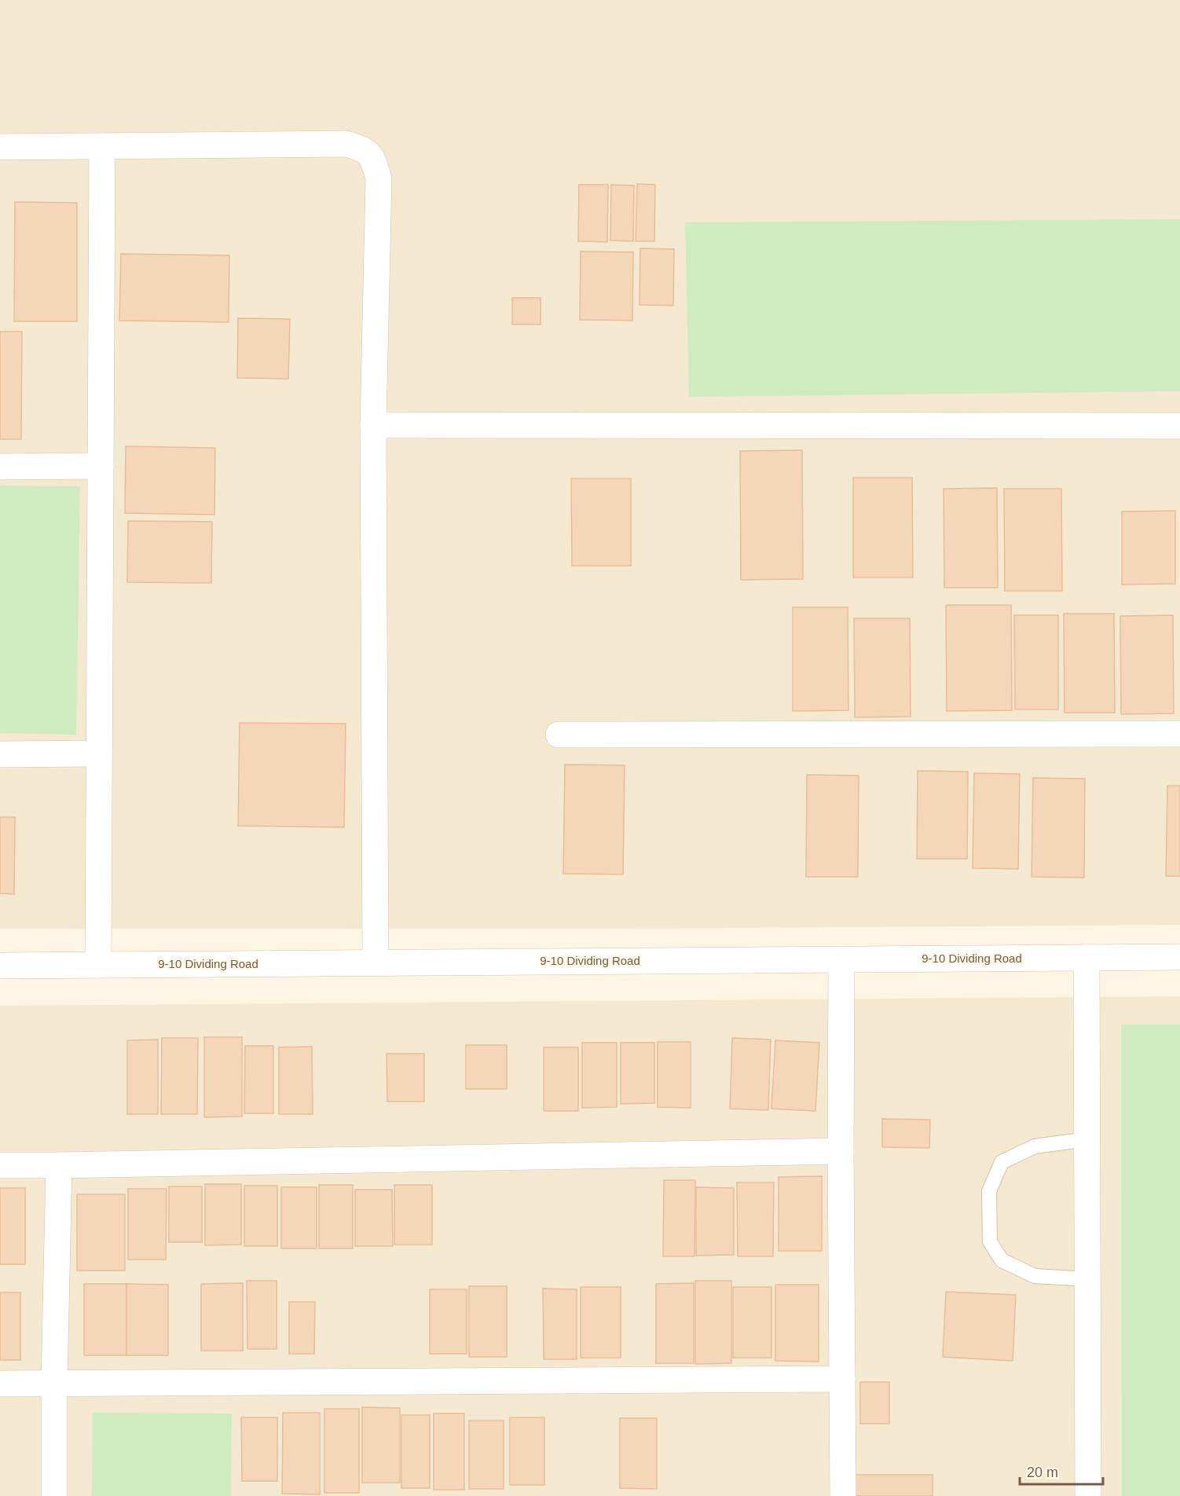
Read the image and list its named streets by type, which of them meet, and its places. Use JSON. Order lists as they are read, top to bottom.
{
  "streets": {
    "street": ["9-10 Dividing Road"]
  },
  "scale_bar": "20 m"
}
